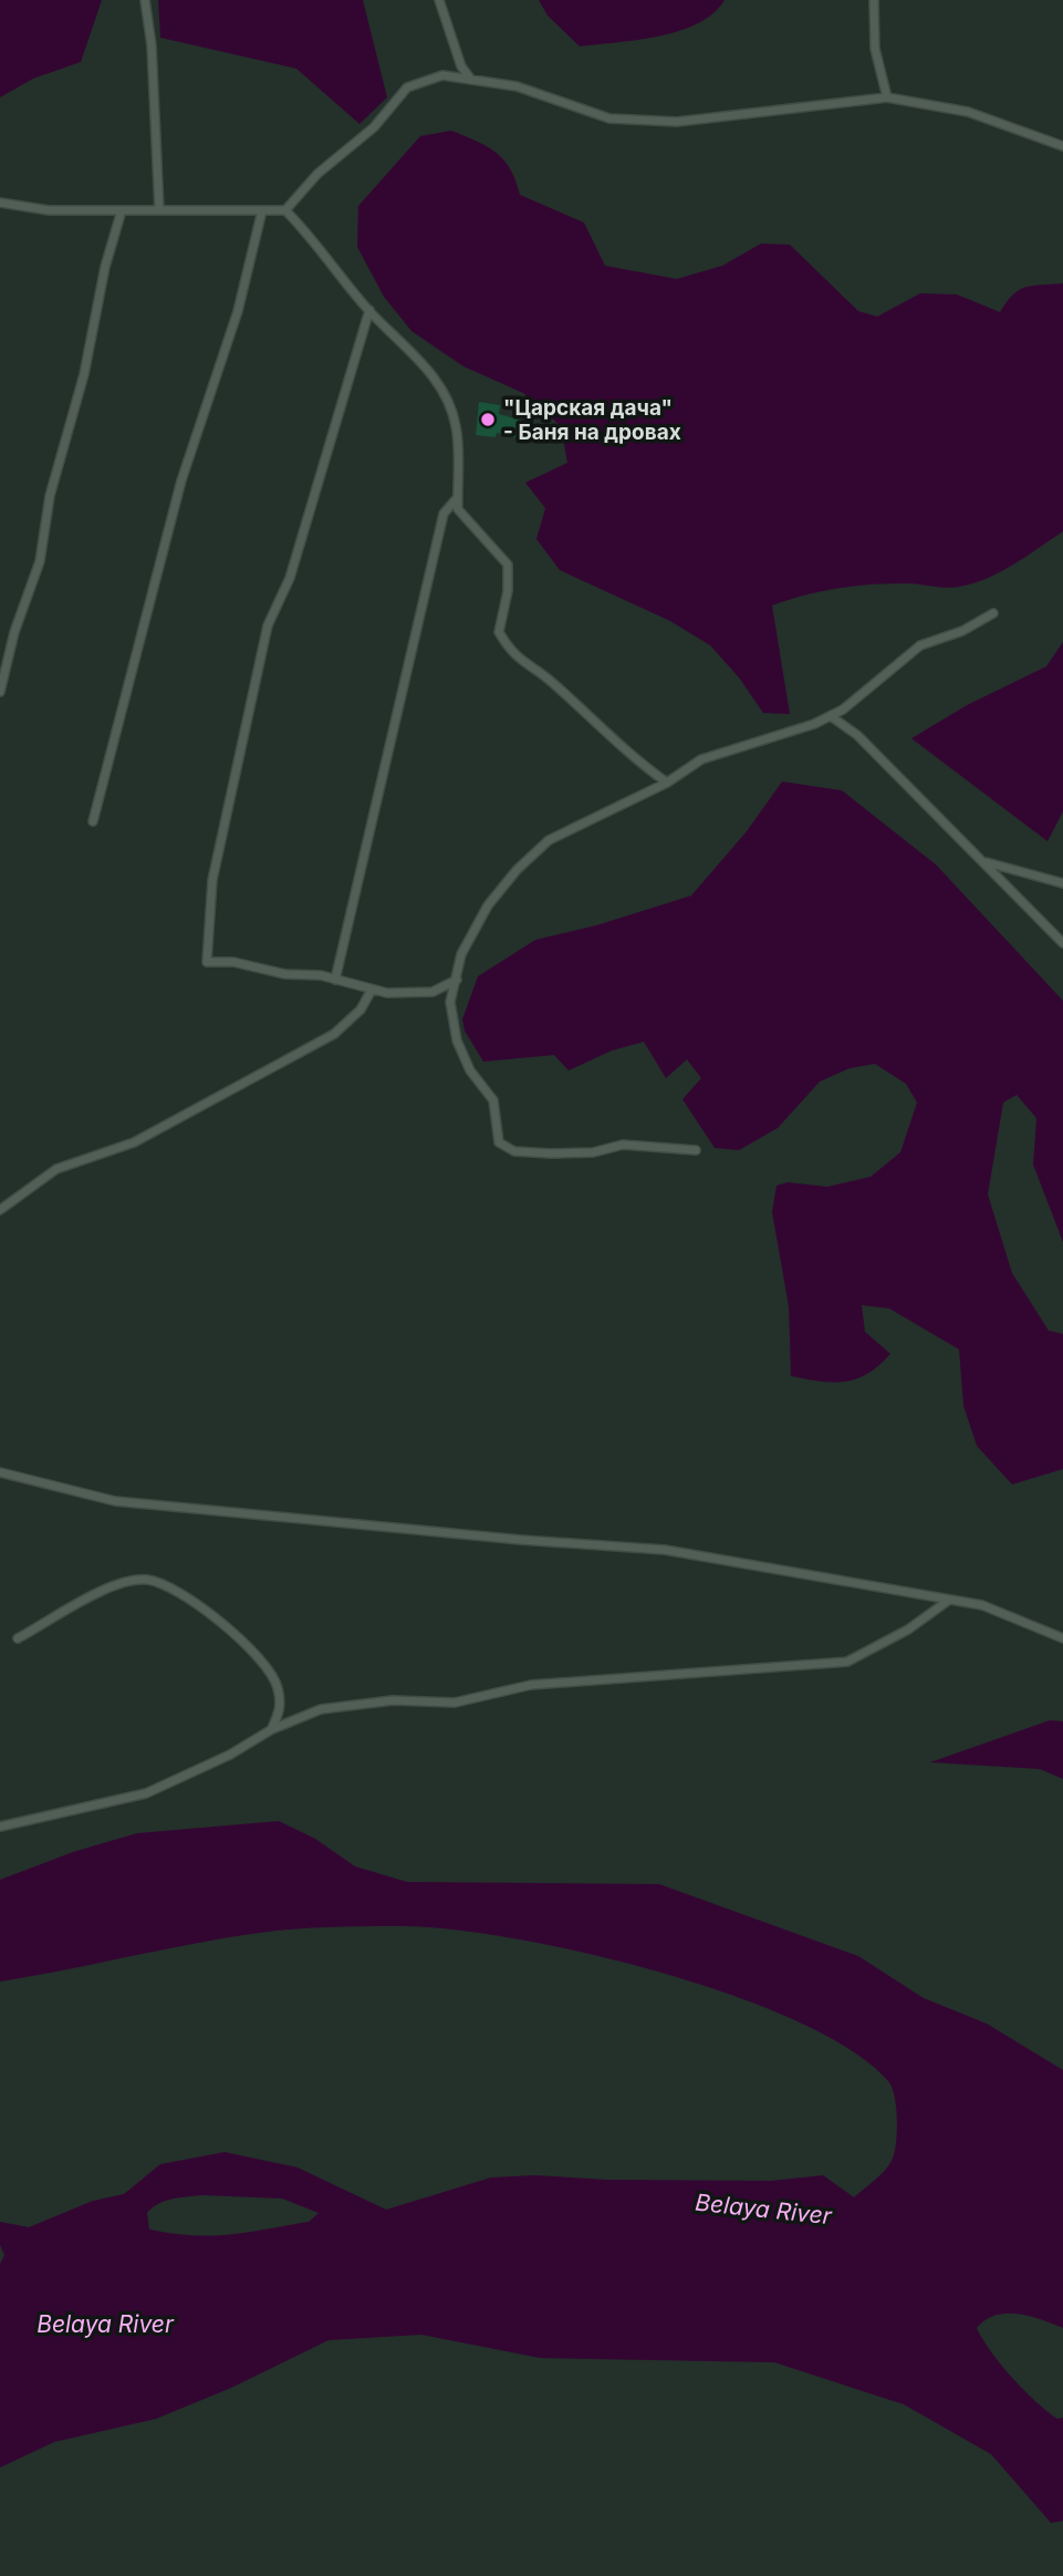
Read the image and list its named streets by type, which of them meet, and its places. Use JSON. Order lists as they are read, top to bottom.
{
  "water": ["Belaya River"],
  "places": ["\"Царская дача\" - Баня на дровах"]
}
